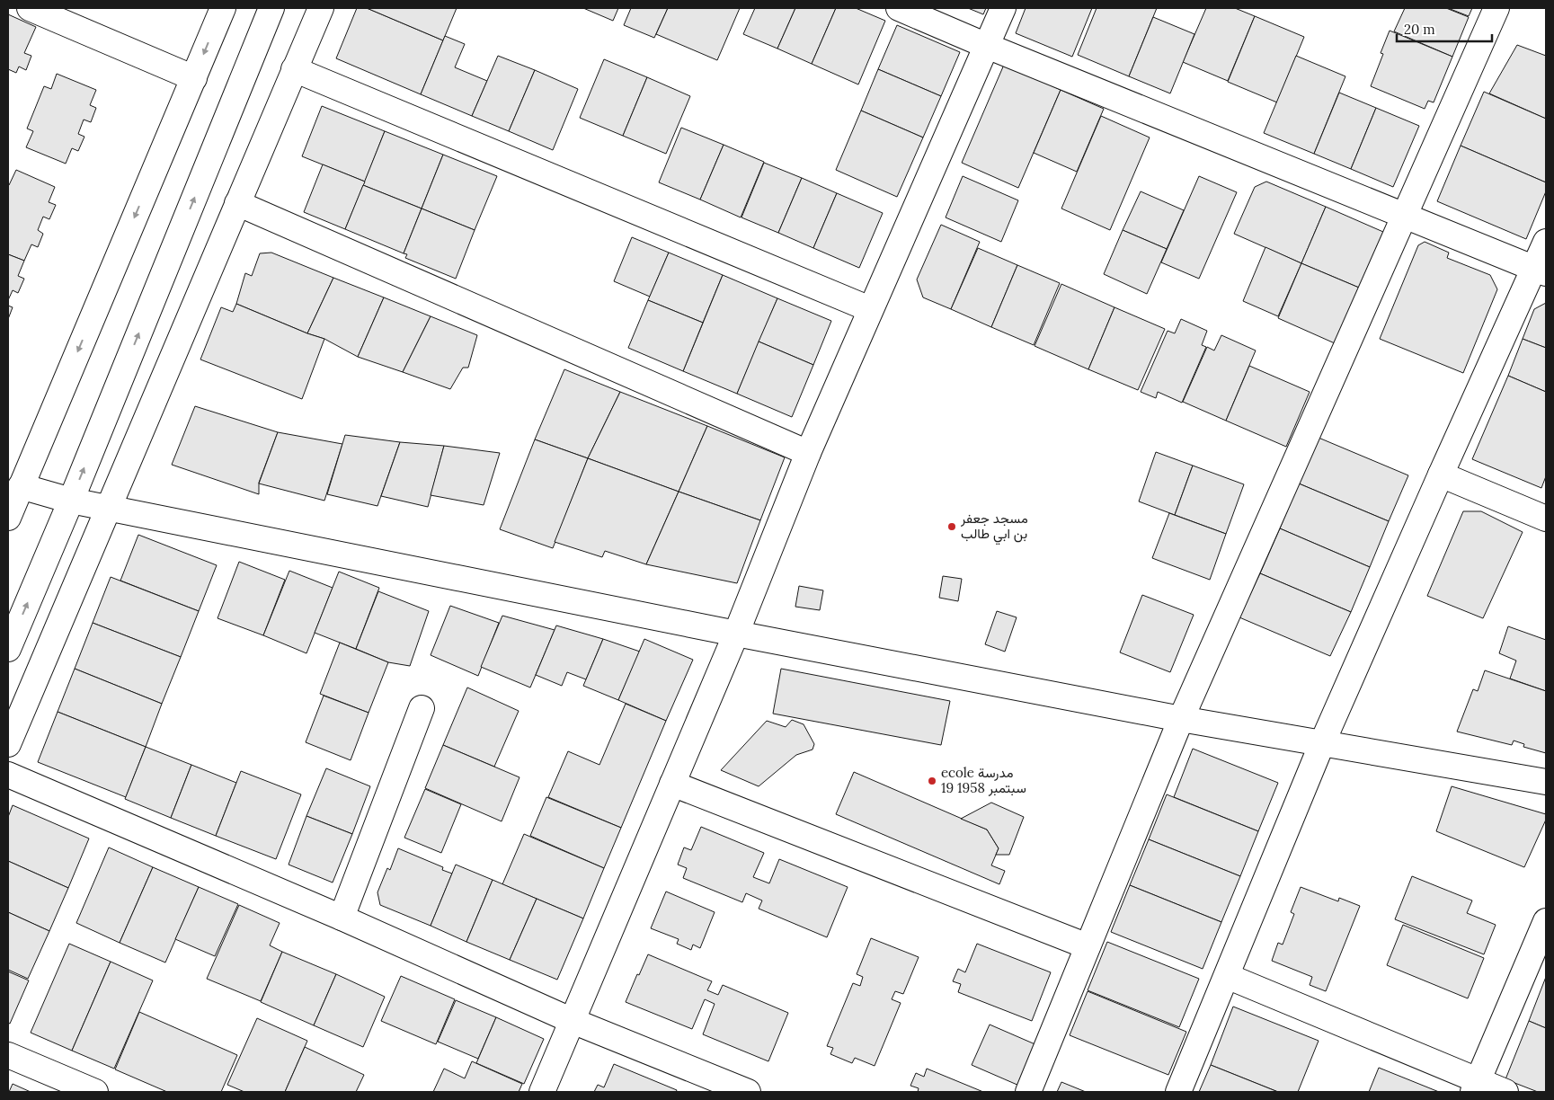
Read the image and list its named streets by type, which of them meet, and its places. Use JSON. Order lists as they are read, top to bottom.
{
  "places": ["مسجد جعفر بن ابي طالب", "ecole مدرسة 19 سبتمبر 1958"],
  "scale_bar": "20 m"
}
